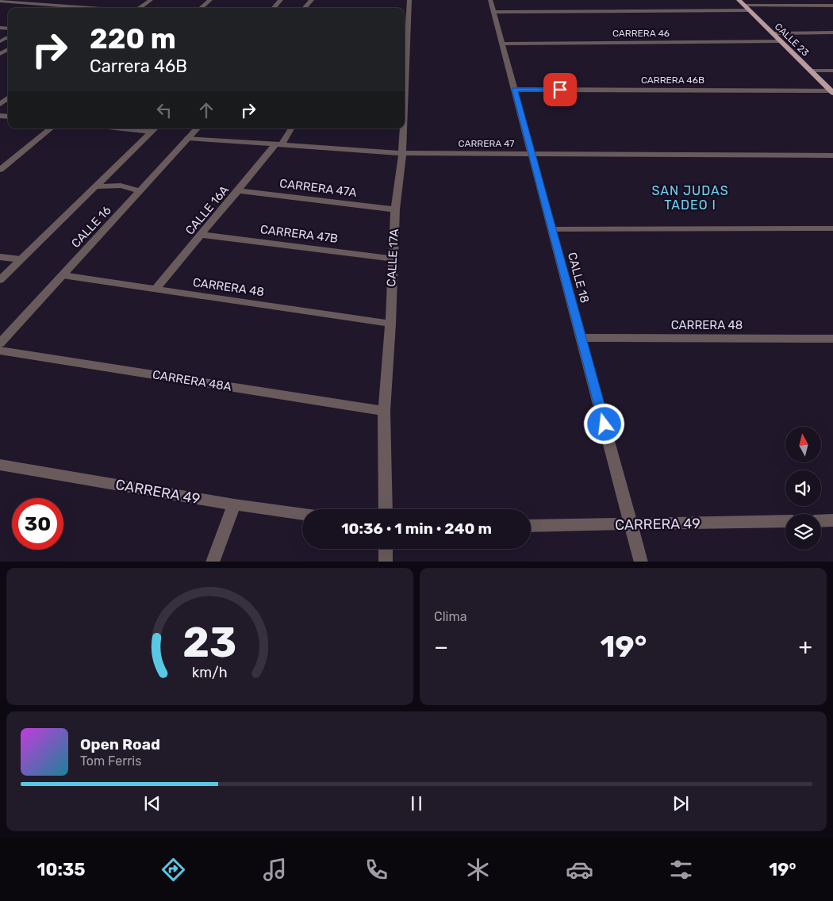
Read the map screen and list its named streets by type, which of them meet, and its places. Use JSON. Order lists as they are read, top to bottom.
{
  "streets": {
    "main road": ["CALLE 23"],
    "street": [
      "CARRERA 46",
      "CARRERA 46B",
      "CARRERA 47",
      "CARRERA 47A",
      "CALLE 16A",
      "CALLE 16",
      "CARRERA 47B",
      "CALLE 17A",
      "CALLE 18",
      "CARRERA 48",
      "CARRERA 48A",
      "CARRERA 49"
    ]
  },
  "crossings": [
    ["CARRERA 46", "CALLE 23"],
    ["CARRERA 46", "CALLE 18"],
    ["CALLE 23", "CARRERA 46B"],
    ["CARRERA 46B", "CALLE 18"],
    ["CARRERA 47", "CALLE 16A"],
    ["CARRERA 47", "CALLE 16"],
    ["CARRERA 47", "CALLE 17A"],
    ["CARRERA 47", "CALLE 18"],
    ["CARRERA 47A", "CALLE 16A"],
    ["CARRERA 47A", "CALLE 17A"],
    ["CALLE 16A", "CARRERA 47B"],
    ["CALLE 16A", "CARRERA 48"],
    ["CALLE 16", "CARRERA 48"],
    ["CARRERA 47B", "CALLE 17A"],
    ["CALLE 17A", "CARRERA 48"],
    ["CALLE 17A", "CARRERA 48A"],
    ["CALLE 18", "CARRERA 48"],
    ["CALLE 18", "CARRERA 49"]
  ],
  "districts": ["SAN JUDAS TADEO I"],
  "north": "top",
  "page": {
    "turn": ["220 m", "Carrera 46B"],
    "limit": "30",
    "trip": "10:36 · 1 min · 240 m",
    "tile": "Clima",
    "heat": ["−", "19°", "+"],
    "song": ["Open Road", "Tom Ferris"],
    "tabs": ["10:35", "19°"],
    "gauge": ["23", "km/h"]
  }
}
